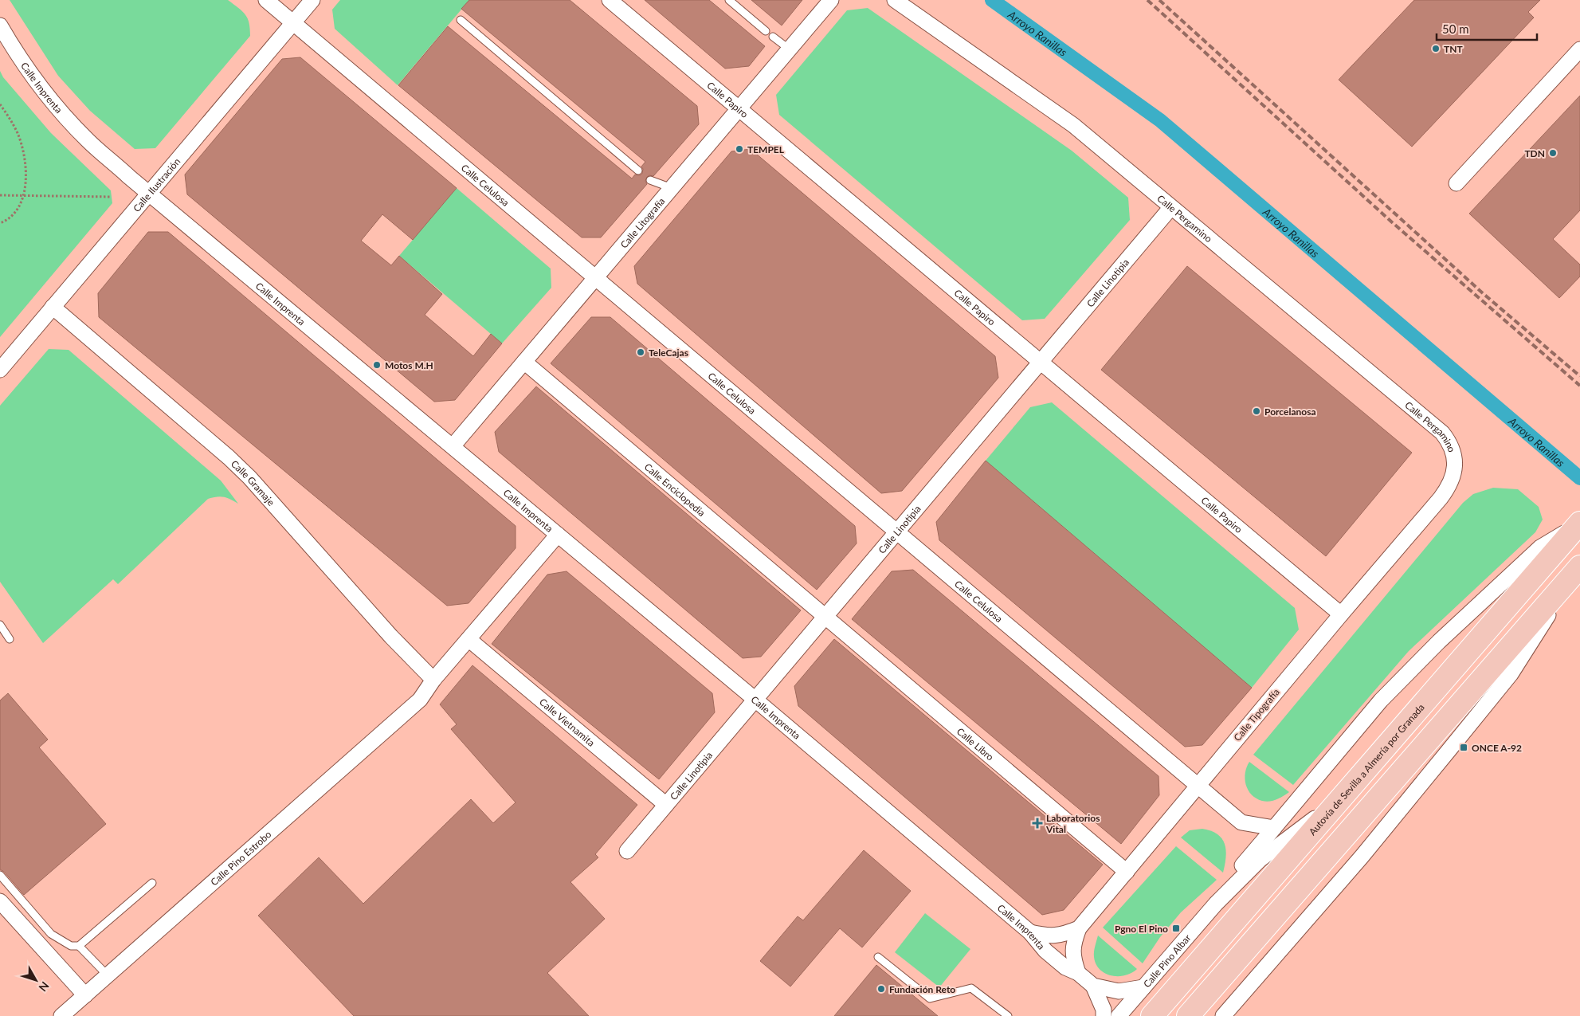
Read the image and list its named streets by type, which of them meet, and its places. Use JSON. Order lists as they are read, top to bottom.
{
  "streets": {
    "highway": ["Autovía de Sevilla a Almería por Granada"],
    "street": [
      "Calle Imprenta",
      "Calle Papiro",
      "Calle Ilustración",
      "Calle Celulosa",
      "Calle Pergamino",
      "Calle Litografía",
      "Calle Linotipia",
      "Calle Gramaje",
      "Calle Enciclopedia",
      "Calle Tipografía",
      "Calle Vietnamita",
      "Calle Libro",
      "Calle Pino Estrobo",
      "Calle Pino Albar"
    ]
  },
  "crossings": [
    ["Calle Imprenta", "Calle Ilustración"],
    ["Calle Imprenta", "Calle Litografía"],
    ["Calle Imprenta", "Calle Linotipia"],
    ["Calle Imprenta", "Calle Tipografía"],
    ["Calle Imprenta", "Calle Pino Estrobo"],
    ["Calle Imprenta", "Calle Pino Albar"],
    ["Calle Papiro", "Calle Litografía"],
    ["Calle Papiro", "Calle Linotipia"],
    ["Calle Papiro", "Calle Tipografía"],
    ["Calle Ilustración", "Calle Celulosa"],
    ["Calle Ilustración", "Calle Gramaje"],
    ["Calle Celulosa", "Calle Litografía"],
    ["Calle Celulosa", "Calle Linotipia"],
    ["Calle Celulosa", "Calle Tipografía"],
    ["Calle Pergamino", "Calle Linotipia"],
    ["Calle Pergamino", "Calle Tipografía"],
    ["Calle Litografía", "Calle Enciclopedia"],
    ["Calle Linotipia", "Calle Enciclopedia"],
    ["Calle Linotipia", "Calle Vietnamita"],
    ["Calle Linotipia", "Calle Libro"],
    ["Calle Gramaje", "Calle Pino Estrobo"],
    ["Calle Enciclopedia", "Calle Libro"],
    ["Calle Tipografía", "Calle Libro"],
    ["Calle Vietnamita", "Calle Pino Estrobo"]
  ],
  "water": ["Arroyo Ranillas"],
  "places": {
    "other": [
      "TNT",
      "TEMPEL",
      "TDN",
      "TeleCajas",
      "Motos M.H",
      "Porcelanosa",
      "Fundación Reto"
    ],
    "transit": ["ONCE A-92", "Pgno El Pino"],
    "health": ["Laboratorios Vital"]
  },
  "scale_bar": "50 m",
  "north": "bottom right"
}
